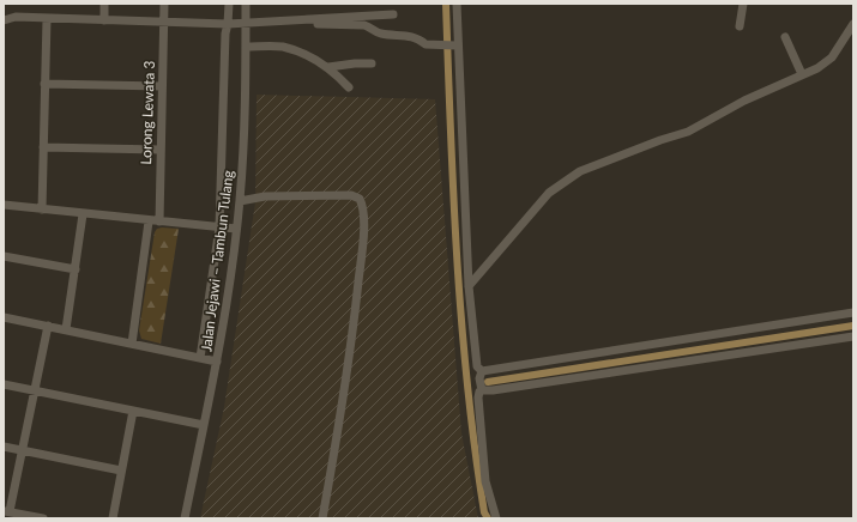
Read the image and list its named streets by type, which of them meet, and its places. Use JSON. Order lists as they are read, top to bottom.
{
  "streets": {
    "street": ["Lorong Lewata 3", "Jalan Jejawi – Tambun Tulang"]
  }
}
